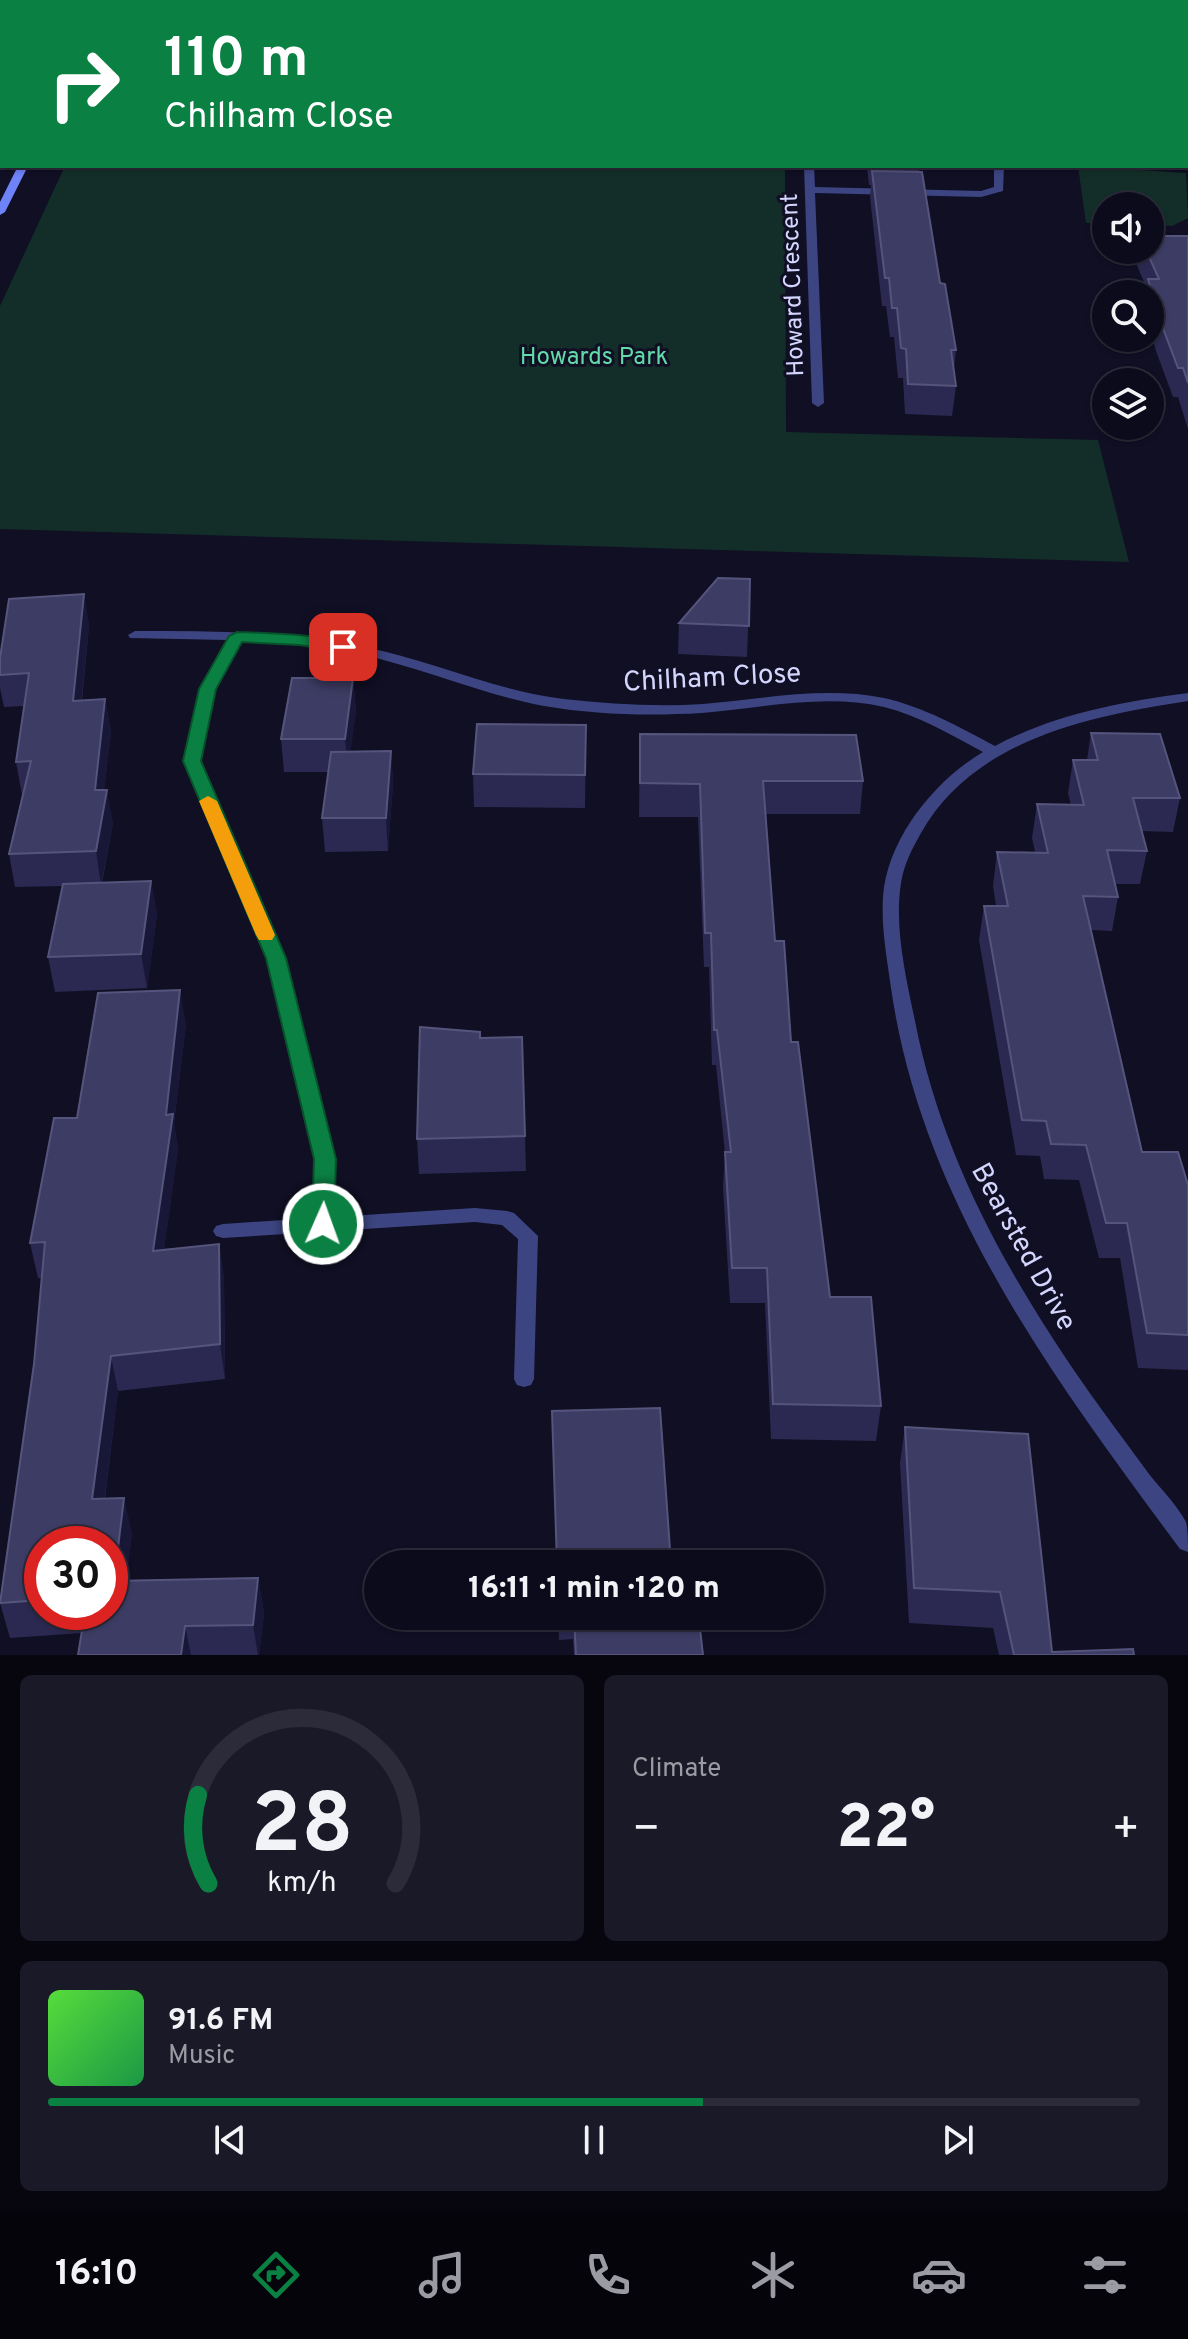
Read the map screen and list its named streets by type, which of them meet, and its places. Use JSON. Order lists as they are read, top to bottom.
{
  "streets": {
    "street": ["Howard Crescent", "Chilham Close", "Bearsted Drive"]
  },
  "crossings": [
    ["Chilham Close", "Bearsted Drive"]
  ],
  "parks": ["Howards Park"],
  "page": {
    "turn": ["110 m", "Chilham Close"],
    "limit": "30",
    "trip": "16:11 · 1 min · 120 m",
    "tile": "Climate",
    "heat": ["−", "22°", "+"],
    "song": ["91.6 FM", "Music"],
    "tabs": "16:10",
    "gauge": ["28", "km/h"]
  }
}
